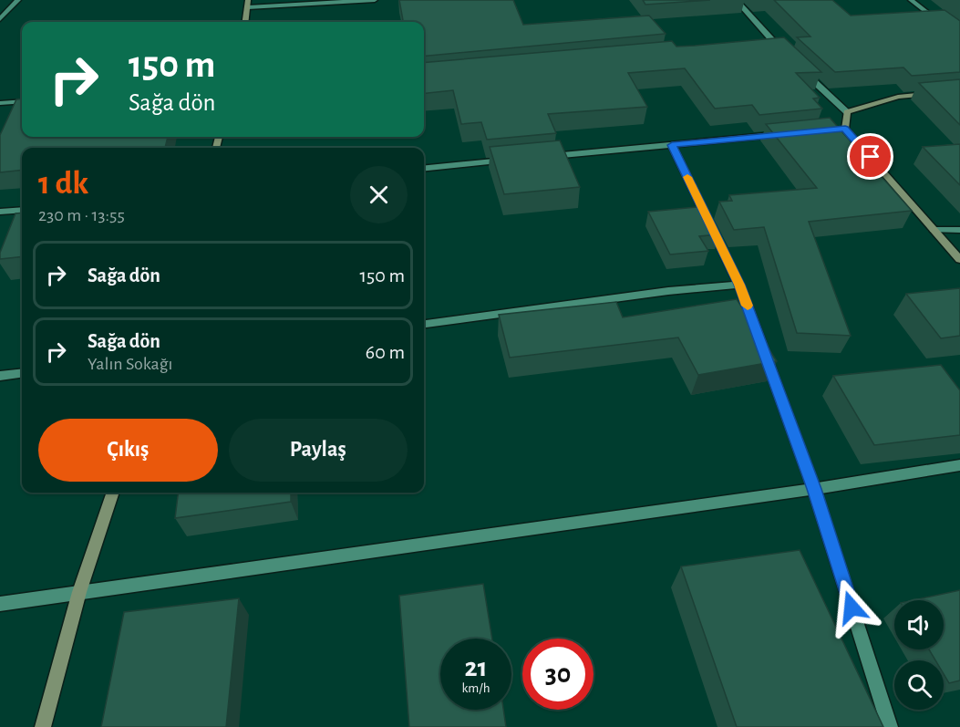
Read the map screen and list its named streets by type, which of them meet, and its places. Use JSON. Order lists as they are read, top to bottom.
{
  "page": {
    "turn": ["150 m", "Sağa dön"],
    "heading": ["1 dk", "230 m · 13:55"],
    "list": [
      {
        "name": "Sağa dön",
        "value": "150 m"
      },
      {
        "name": "Sağa dön",
        "note": "Yalın Sokağı",
        "value": "60 m"
      }
    ],
    "buttons": ["Çıkış", "Paylaş"],
    "speed": "21 km/h",
    "limit": "30"
  }
}
